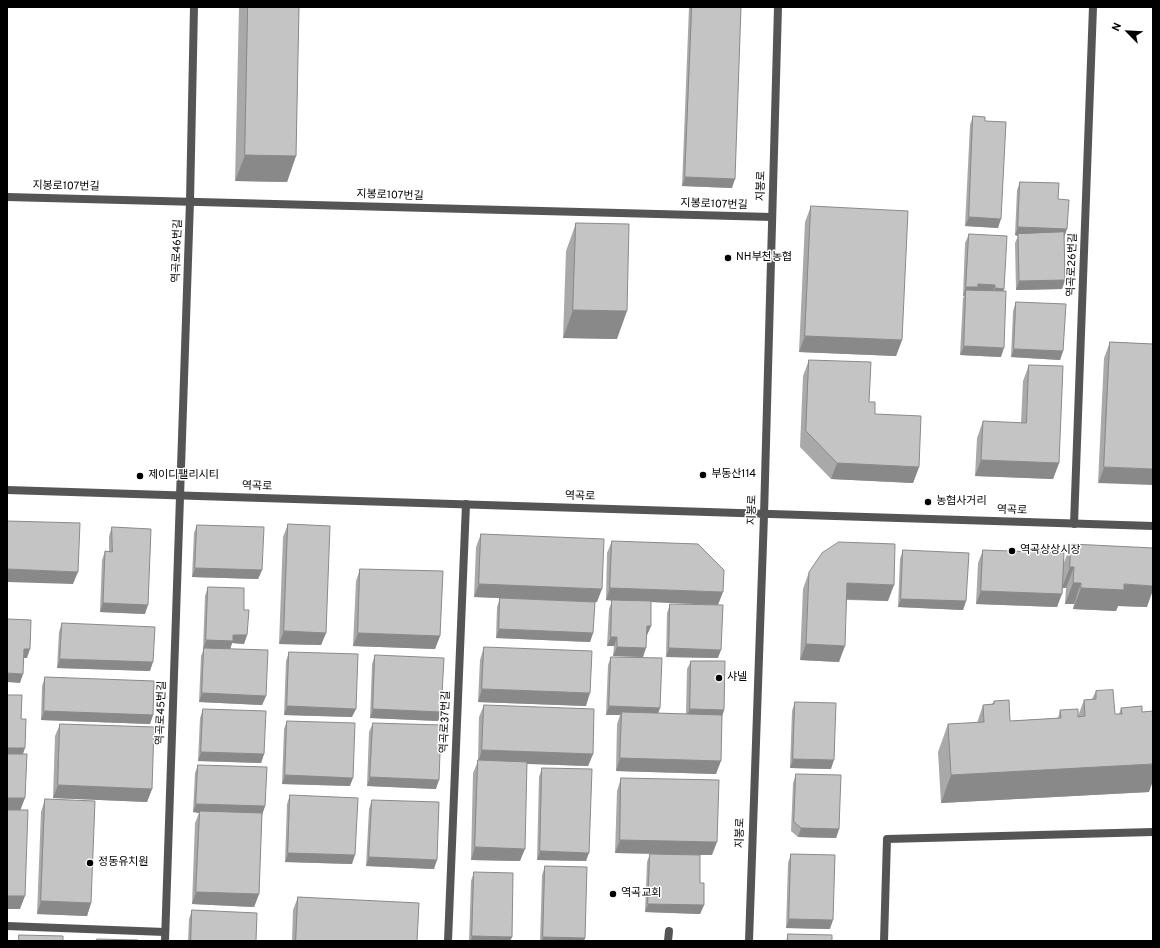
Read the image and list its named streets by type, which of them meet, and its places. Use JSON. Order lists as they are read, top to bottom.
{
  "streets": {
    "street": [
      "지봉로",
      "지봉로107번길",
      "역곡로46번길",
      "역곡로26번길",
      "역곡로",
      "역곡로45번길",
      "역곡로37번길"
    ]
  },
  "crossings": [
    ["지봉로", "지봉로107번길"],
    ["지봉로", "역곡로"],
    ["지봉로107번길", "역곡로46번길"],
    ["역곡로46번길", "역곡로"],
    ["역곡로46번길", "역곡로45번길"],
    ["역곡로26번길", "역곡로"],
    ["역곡로", "역곡로45번길"],
    ["역곡로", "역곡로37번길"]
  ],
  "places": [
    "NH부천농협",
    "부동산114",
    "제이디팰리시티",
    "농협사거리",
    "역곡상상시장",
    "샤넬",
    "정동유치원",
    "역곡교회"
  ],
  "north": "top left"
}
